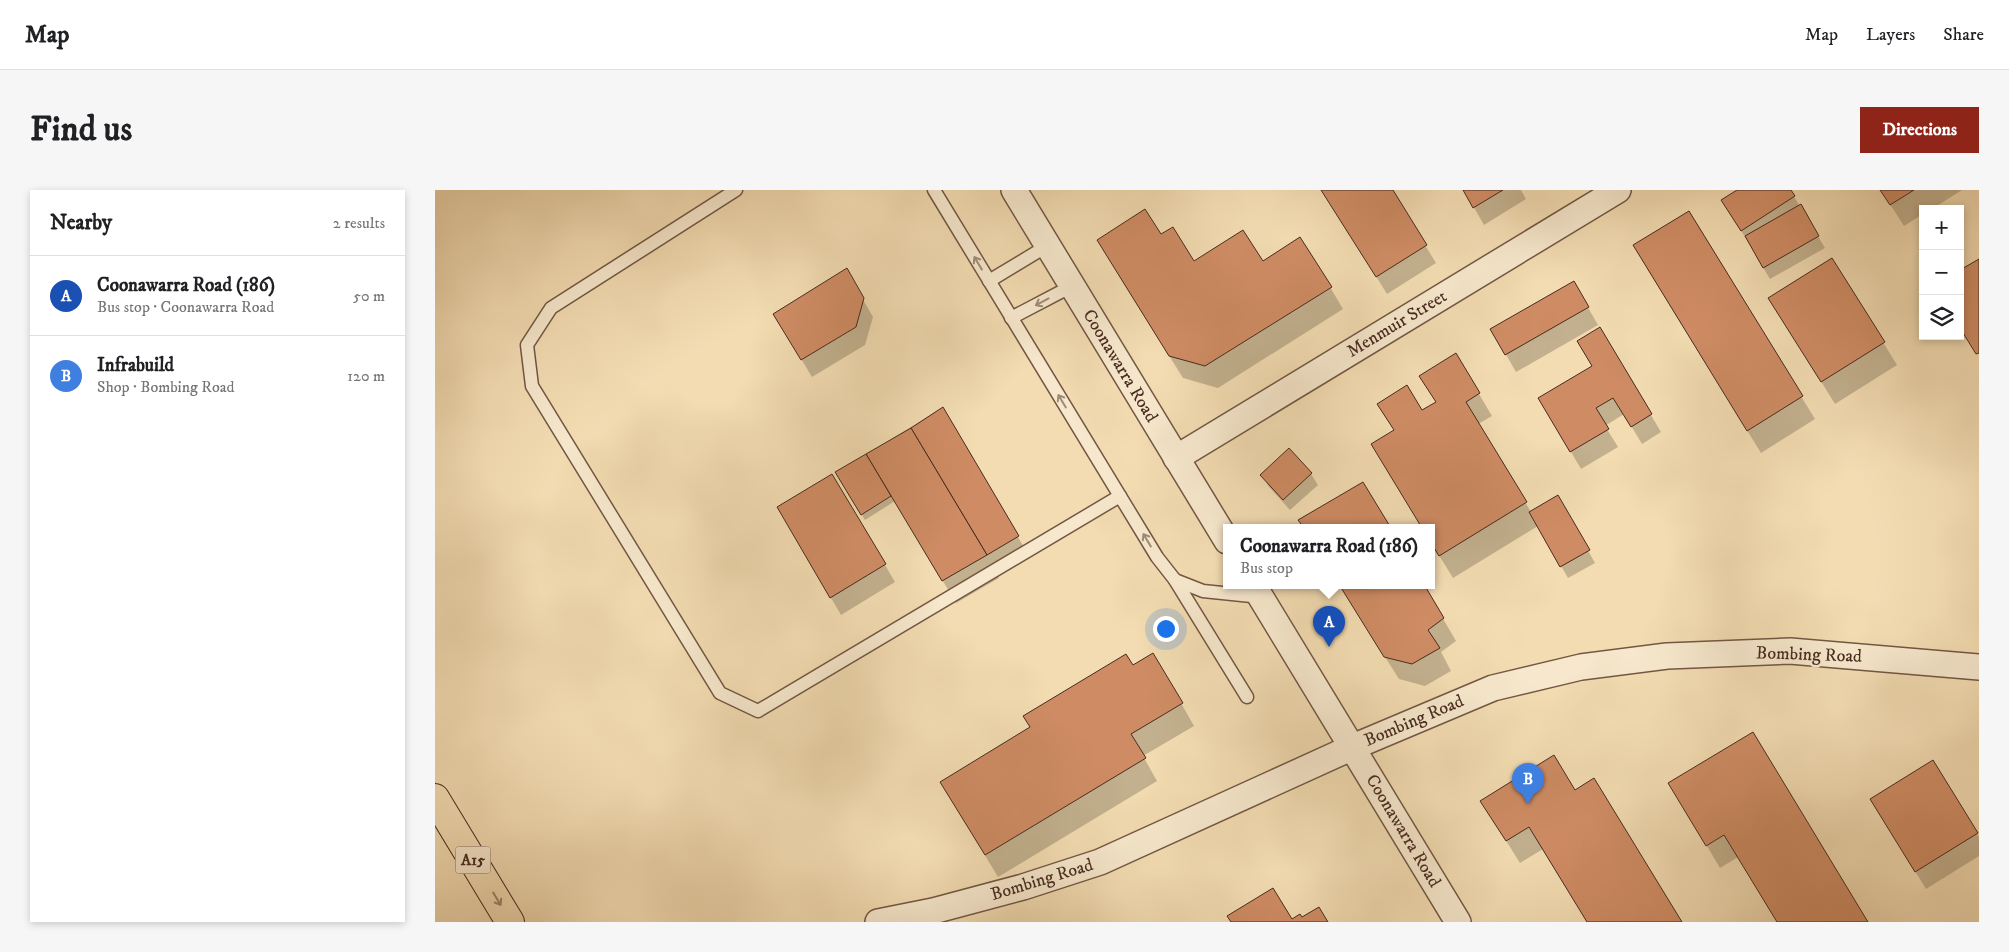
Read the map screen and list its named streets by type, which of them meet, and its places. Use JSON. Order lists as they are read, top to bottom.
{
  "streets": {
    "main road": ["A15"],
    "street": ["Menmuir Street", "Coonawarra Road", "Bombing Road"]
  },
  "crossings": [
    ["Menmuir Street", "Coonawarra Road"],
    ["Coonawarra Road", "Bombing Road"]
  ],
  "page": {
    "header": "Map",
    "nav": ["Map", "Layers", "Share"],
    "buttons": "Directions",
    "title": "Find us",
    "heading": ["Nearby", "2 results"],
    "map_buttons": ["+", "−"],
    "list": [
      {
        "mark": "A",
        "name": "Coonawarra Road (186)",
        "note": "Bus stop · Coonawarra Road",
        "value": "50 m"
      },
      {
        "mark": "B",
        "name": "Infrabuild",
        "note": "Shop · Bombing Road",
        "value": "120 m"
      }
    ],
    "popup": ["Coonawarra Road (186)", "Bus stop"],
    "pins": ["A", "B"]
  }
}
